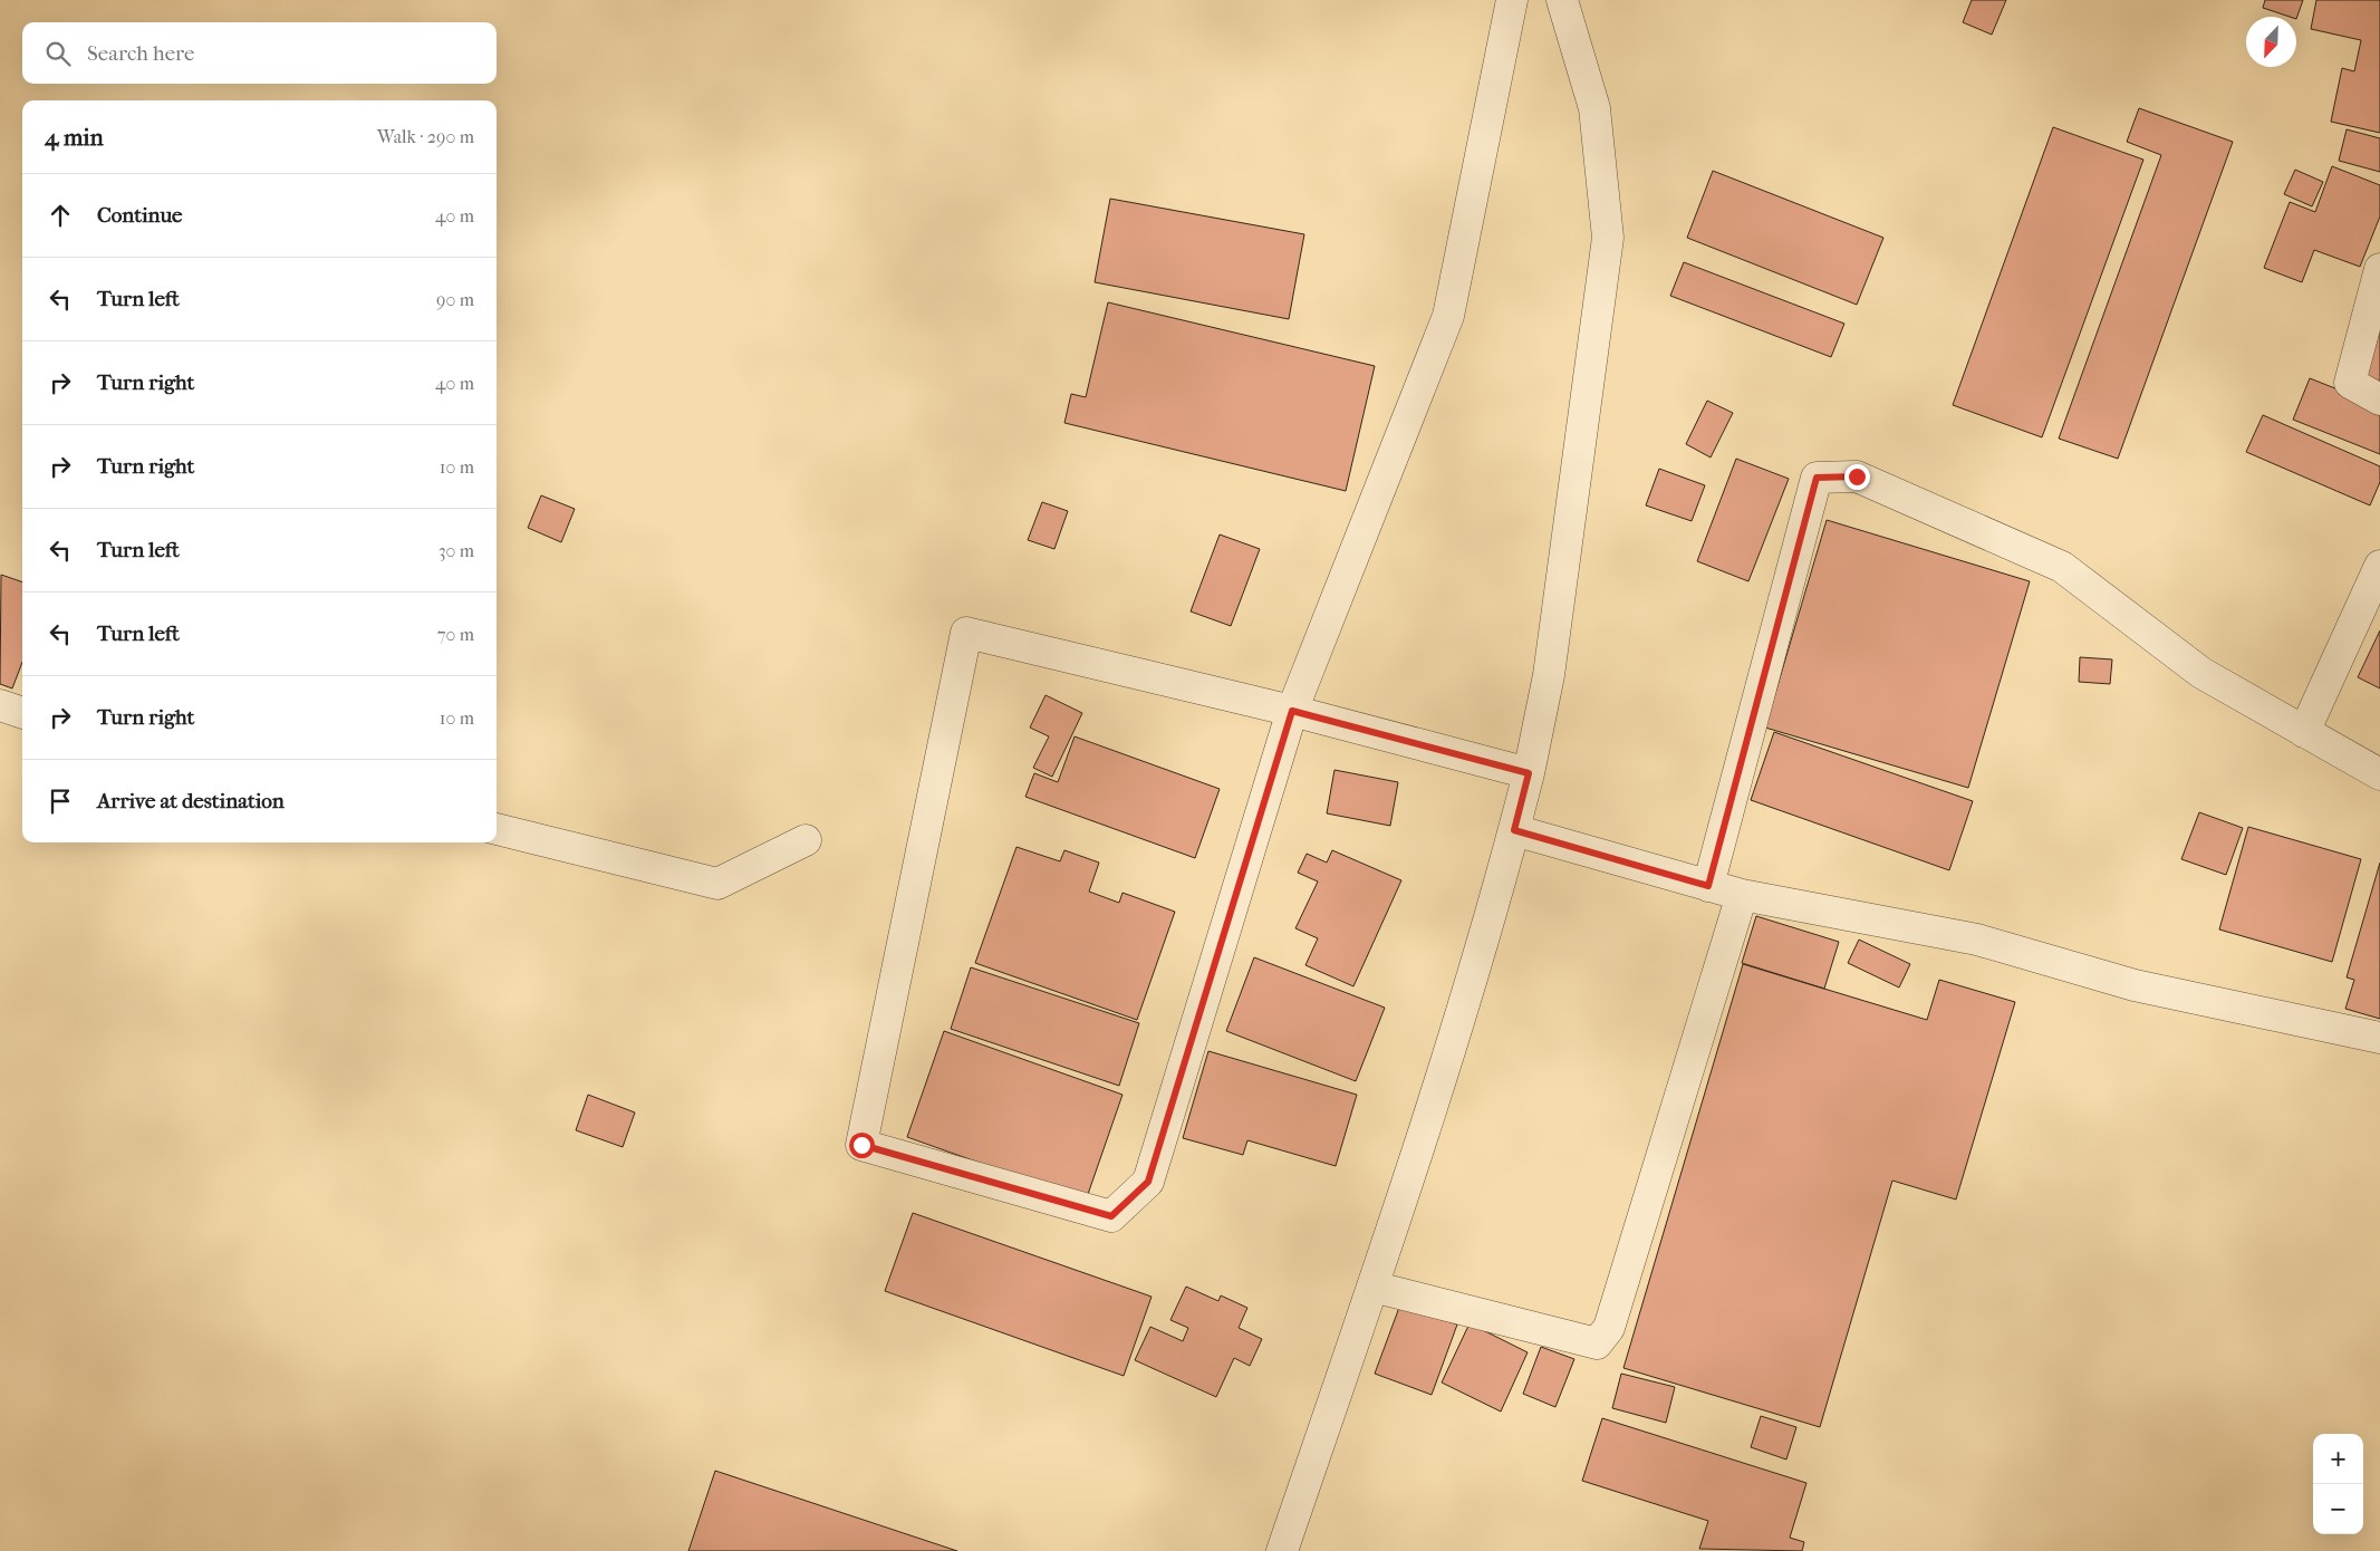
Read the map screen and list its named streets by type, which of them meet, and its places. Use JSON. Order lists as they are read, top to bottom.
{
  "north": "bottom left",
  "page": {
    "search": "Search here",
    "heading": ["4 min", "Walk · 290 m"],
    "list": [
      ["Continue", "40 m"],
      ["Turn left", "90 m"],
      ["Turn right", "40 m"],
      ["Turn right", "10 m"],
      ["Turn left", "30 m"],
      ["Turn left", "70 m"],
      ["Turn right", "10 m"],
      "Arrive at destination"
    ],
    "map_buttons": ["+", "−"]
  }
}
